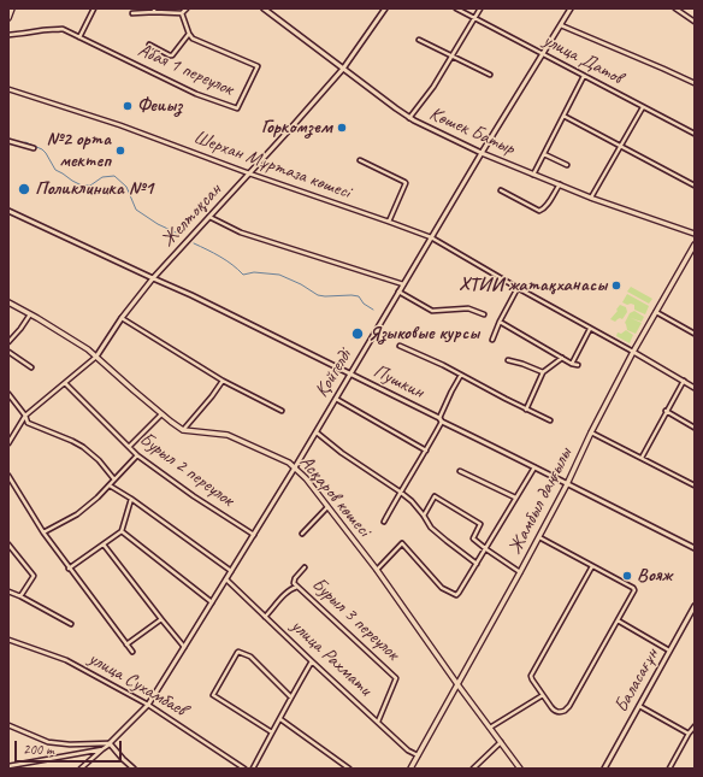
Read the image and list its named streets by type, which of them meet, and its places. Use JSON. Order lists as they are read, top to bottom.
{
  "streets": {
    "main road": ["Асқаров көшесі", "Жамбыл даңғылы"],
    "street": [
      "улица Датов",
      "Абая 1 переулок",
      "Көшек Батыр",
      "Шерхан Мұртаза көшесі",
      "Желтоқсан",
      "Қойгелді",
      "Пушкин",
      "Бурыл 2 переулок",
      "Бурыл 3 переулок",
      "улица Рахмати",
      "Баласағұн",
      "улица Сухамбаев"
    ]
  },
  "crossings": [
    ["улица Датов", "Қойгелді"],
    ["Көшек Батыр", "Желтоқсан"],
    ["Көшек Батыр", "Қойгелді"],
    ["Шерхан Мұртаза көшесі", "Желтоқсан"],
    ["Шерхан Мұртаза көшесі", "Қойгелді"],
    ["Шерхан Мұртаза көшесі", "Жамбыл даңғылы"],
    ["Желтоқсан", "Пушкин"],
    ["Желтоқсан", "Асқаров көшесі"],
    ["Қойгелді", "Пушкин"],
    ["Қойгелді", "Бурыл 2 переулок"],
    ["Қойгелді", "Асқаров көшесі"],
    ["Қойгелді", "улица Рахмати"],
    ["Қойгелді", "улица Сухамбаев"],
    ["Пушкин", "Жамбыл даңғылы"],
    ["Асқаров көшесі", "Жамбыл даңғылы"],
    ["Жамбыл даңғылы", "улица Рахмати"],
    ["Бурыл 3 переулок", "улица Рахмати"]
  ],
  "places": [
    "Феиыз",
    "Горкомзем",
    "№2 орта мектеп",
    "Поликлиника №1",
    "ХТИИ жатақханасы",
    "Языковые курсы",
    "Вояж"
  ],
  "scale_bar": "200 m"
}
